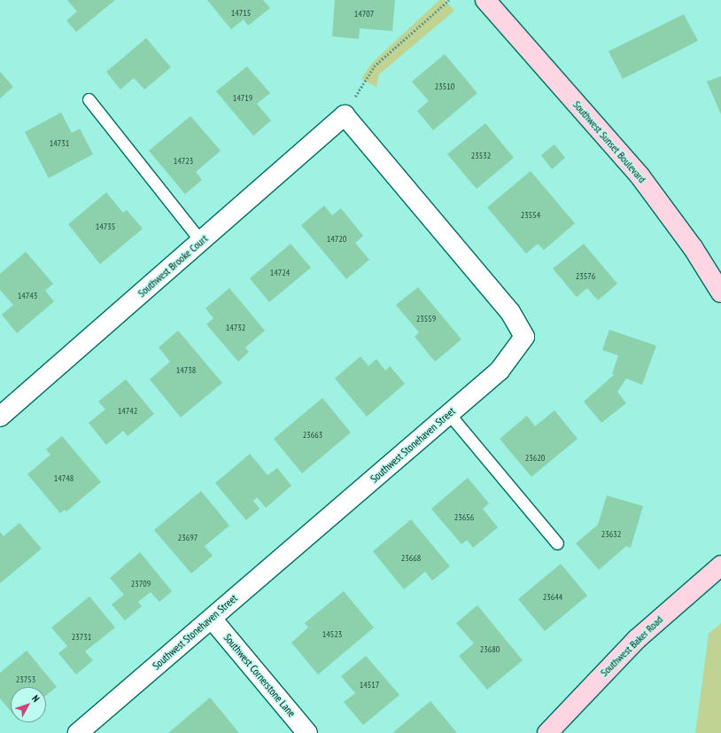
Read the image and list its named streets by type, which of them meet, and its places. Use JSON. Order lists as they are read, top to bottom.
{
  "streets": {
    "main road": ["Southwest Sunset Boulevard", "Southwest Baker Road"],
    "street": ["Southwest Brooke Court", "Southwest Stonehaven Street", "Southwest Cornerstone Lane"]
  },
  "crossings": [
    ["Southwest Brooke Court", "Southwest Stonehaven Street"],
    ["Southwest Stonehaven Street", "Southwest Cornerstone Lane"]
  ],
  "house_numbers": [
    "14715",
    "14707",
    "23510",
    "14719",
    "14731",
    "23532",
    "14723",
    "23554",
    "14735",
    "14720",
    "14724",
    "23576",
    "14743",
    "23559",
    "14732",
    "14738",
    "14742",
    "23663",
    "23620",
    "14748",
    "23656",
    "23632",
    "23697",
    "23668",
    "23709",
    "23644",
    "14523",
    "23731",
    "23680",
    "23753",
    "14517"
  ],
  "north": "top right"
}
